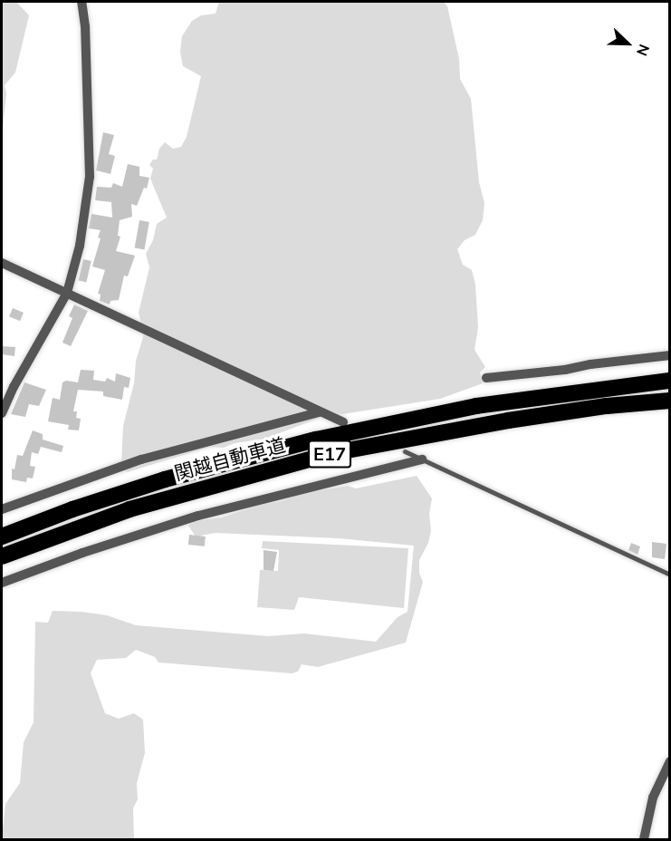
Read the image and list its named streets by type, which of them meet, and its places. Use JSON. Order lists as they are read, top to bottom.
{
  "streets": {
    "highway": ["E17", "関越自動車道"]
  },
  "north": "bottom right"
}
